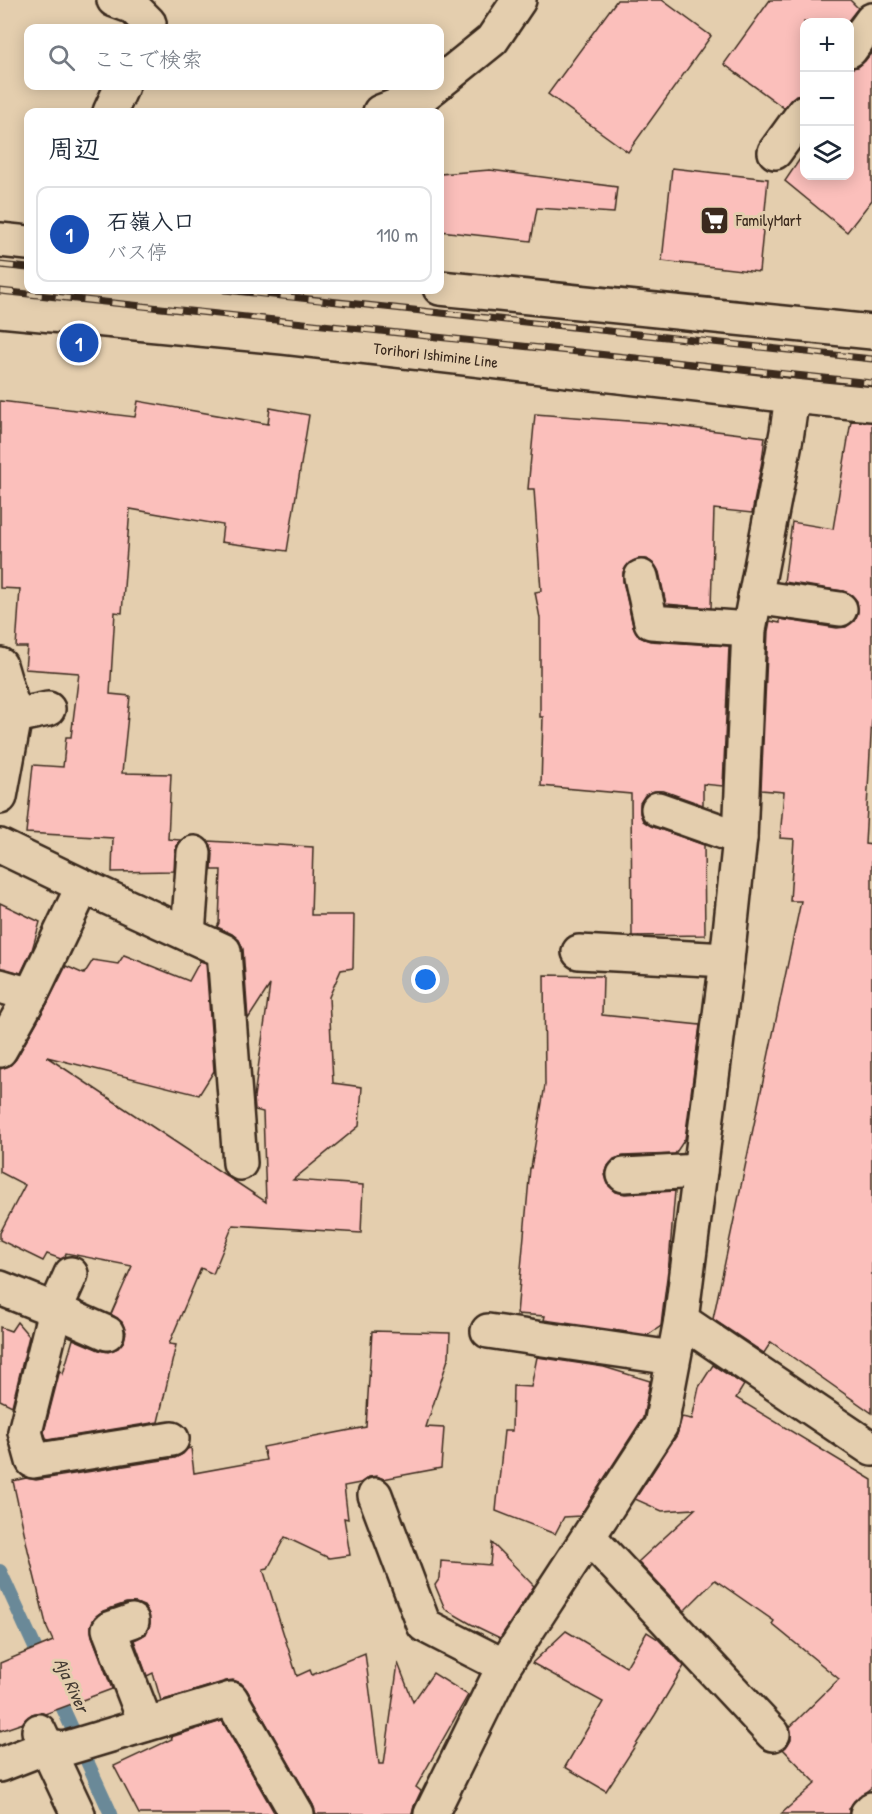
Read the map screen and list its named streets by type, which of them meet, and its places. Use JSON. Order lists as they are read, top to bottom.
{
  "streets": {
    "street": ["Torihori Ishimine Line"]
  },
  "water": ["Aja River"],
  "places": {
    "supermarket": ["FamilyMart"]
  },
  "page": {
    "map_buttons": ["+", "−"],
    "search": "ここで検索",
    "heading": "周辺",
    "list": [
      {
        "mark": "1",
        "name": "石嶺入口",
        "note": "バス停",
        "value": "110 m"
      }
    ],
    "pins": "1"
  }
}
